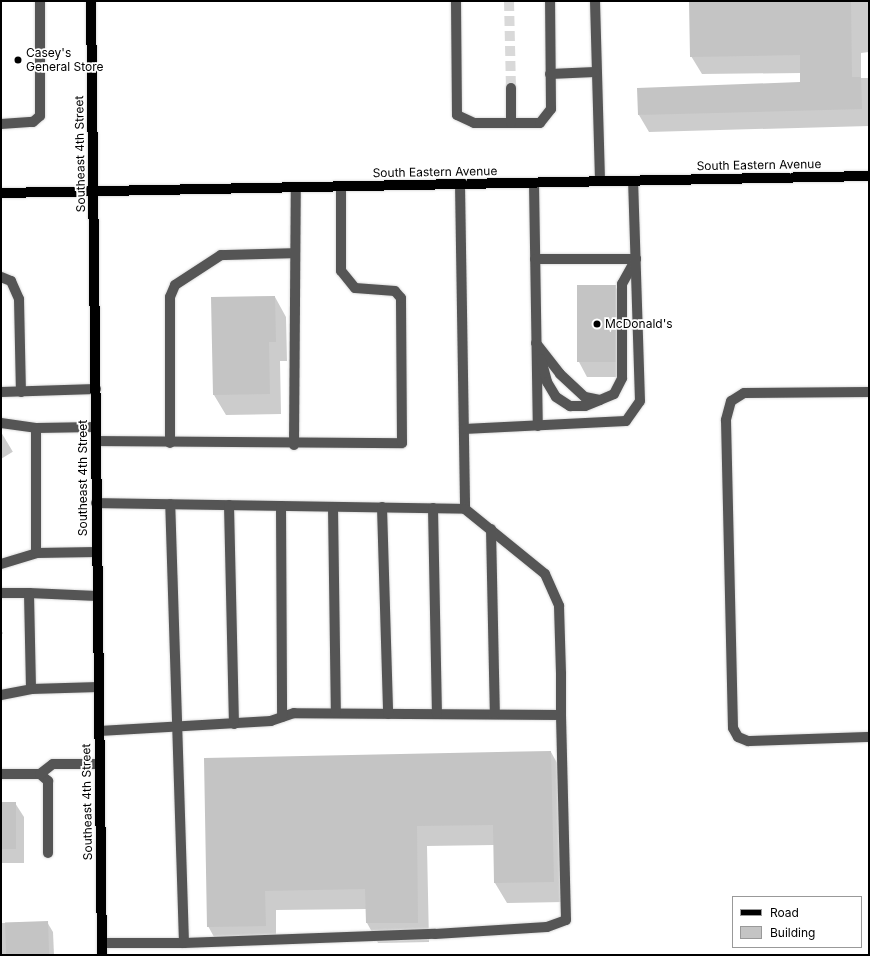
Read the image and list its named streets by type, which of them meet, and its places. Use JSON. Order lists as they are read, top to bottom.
{
  "streets": {
    "main road": ["Southeast 4th Street", "South Eastern Avenue"]
  },
  "crossings": [
    ["Southeast 4th Street", "South Eastern Avenue"]
  ],
  "places": ["Casey's General Store", "McDonald's"],
  "legend": ["Road", "Building"]
}
